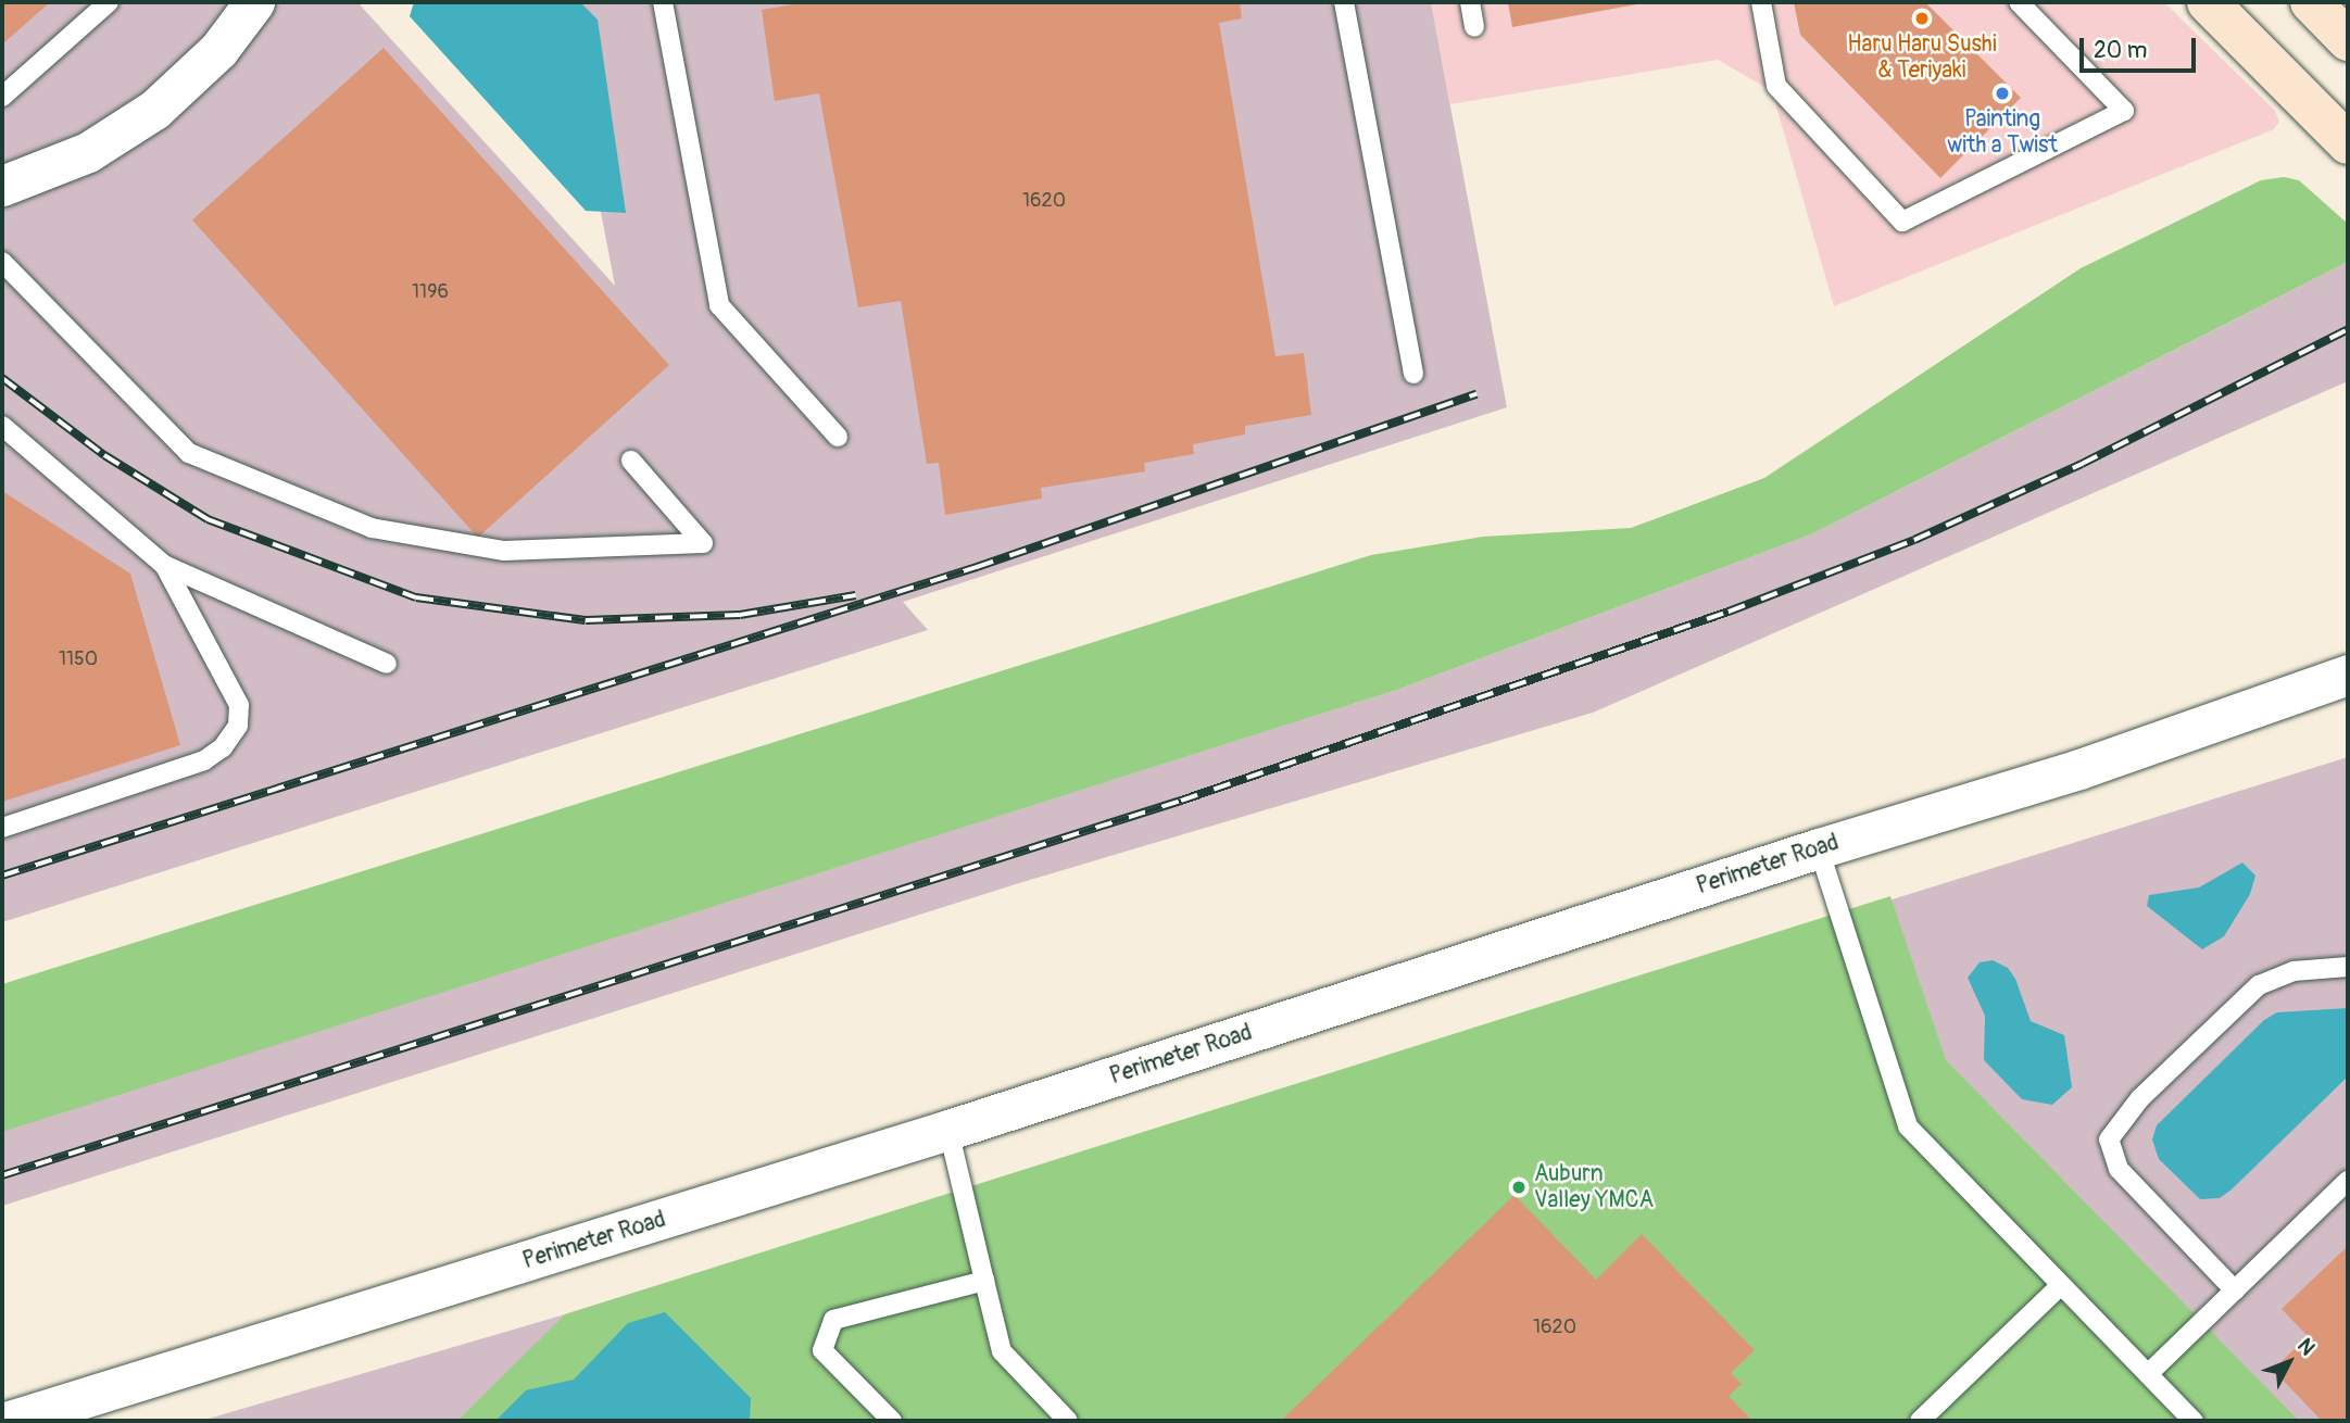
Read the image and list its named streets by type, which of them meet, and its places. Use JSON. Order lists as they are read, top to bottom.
{
  "streets": {
    "street": ["Perimeter Road"]
  },
  "places": ["Haru Haru Sushi & Teriyaki", "Painting with a Twist", "Auburn Valley YMCA"],
  "house_numbers": [
    "1620",
    "1196",
    "1150",
    "1620"
  ],
  "scale_bar": "20 m",
  "north": "top right"
}
